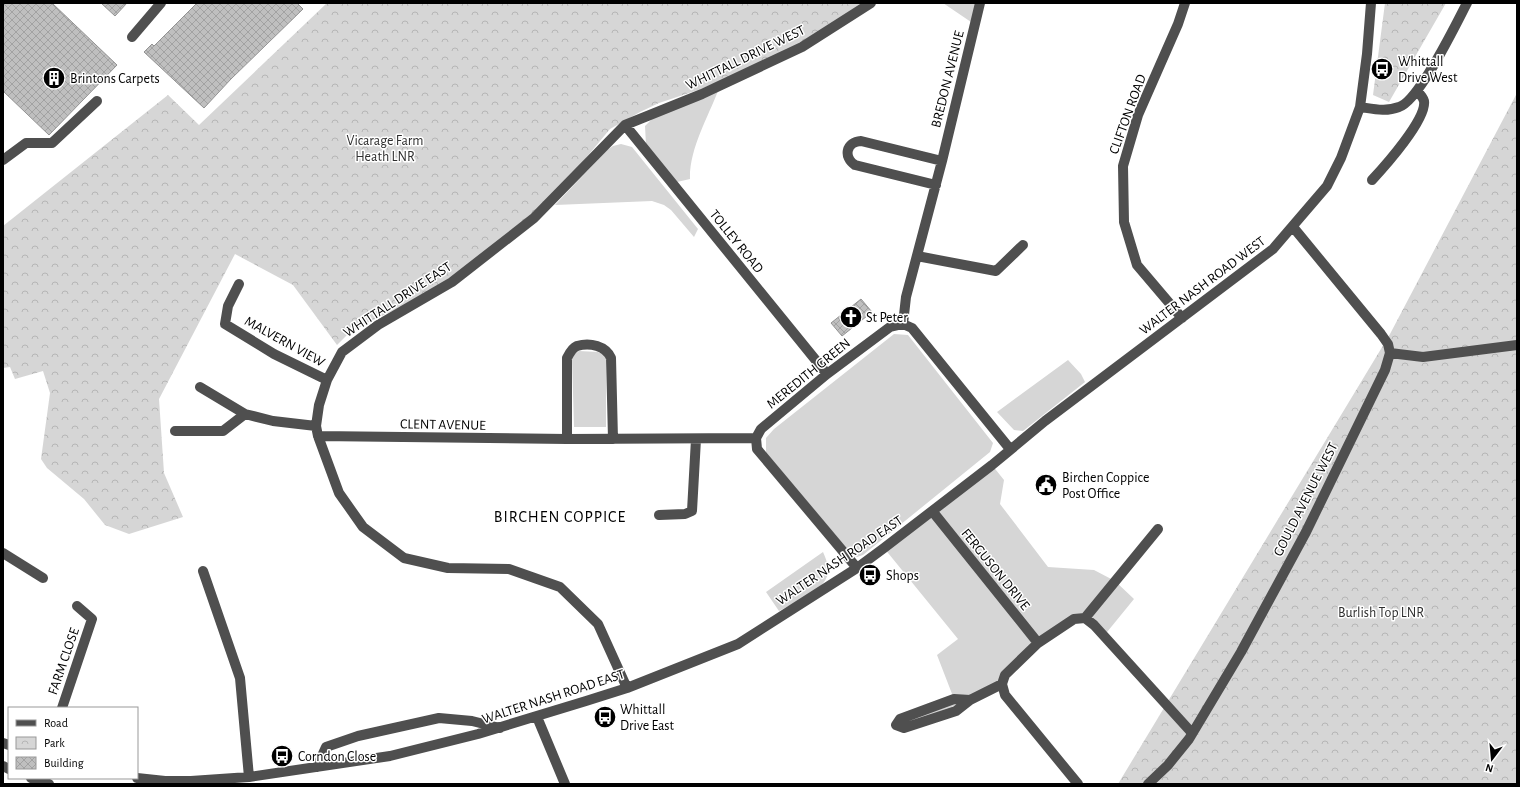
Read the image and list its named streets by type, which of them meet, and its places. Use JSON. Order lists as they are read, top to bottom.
{
  "streets": {
    "street": [
      "WHITTALL DRIVE WEST",
      "BREDON AVENUE",
      "CLIFTON ROAD",
      "TOLLEY ROAD",
      "WALTER NASH ROAD WEST",
      "WHITTALL DRIVE EAST",
      "MALVERN VIEW",
      "MEREDITH GREEN",
      "CLENT AVENUE",
      "GOULD AVENUE WEST",
      "WALTER NASH ROAD EAST",
      "FERGUSON DRIVE",
      "FARM CLOSE"
    ]
  },
  "crossings": [
    ["WHITTALL DRIVE WEST", "TOLLEY ROAD"],
    ["WHITTALL DRIVE WEST", "WHITTALL DRIVE EAST"],
    ["BREDON AVENUE", "MEREDITH GREEN"],
    ["CLIFTON ROAD", "WALTER NASH ROAD WEST"],
    ["TOLLEY ROAD", "WHITTALL DRIVE EAST"],
    ["TOLLEY ROAD", "MEREDITH GREEN"],
    ["WALTER NASH ROAD WEST", "WALTER NASH ROAD EAST"],
    ["WALTER NASH ROAD WEST", "FERGUSON DRIVE"],
    ["WHITTALL DRIVE EAST", "MALVERN VIEW"],
    ["WHITTALL DRIVE EAST", "CLENT AVENUE"],
    ["WHITTALL DRIVE EAST", "WALTER NASH ROAD EAST"],
    ["MEREDITH GREEN", "CLENT AVENUE"],
    ["WALTER NASH ROAD EAST", "FERGUSON DRIVE"]
  ],
  "districts": ["BIRCHEN COPPICE"],
  "parks": ["Vicarage Farm Heath LNR", "Burlish Top LNR"],
  "places": {
    "bus stop": [
      "Whittall Drive West",
      "Shops",
      "Whittall Drive East",
      "Corndon Close"
    ],
    "building": ["Brintons Carpets"],
    "church": ["St Peter"],
    "public building": ["Birchen Coppice Post Office"]
  },
  "legend": ["Road", "Park", "Building"],
  "north": "bottom"
}
